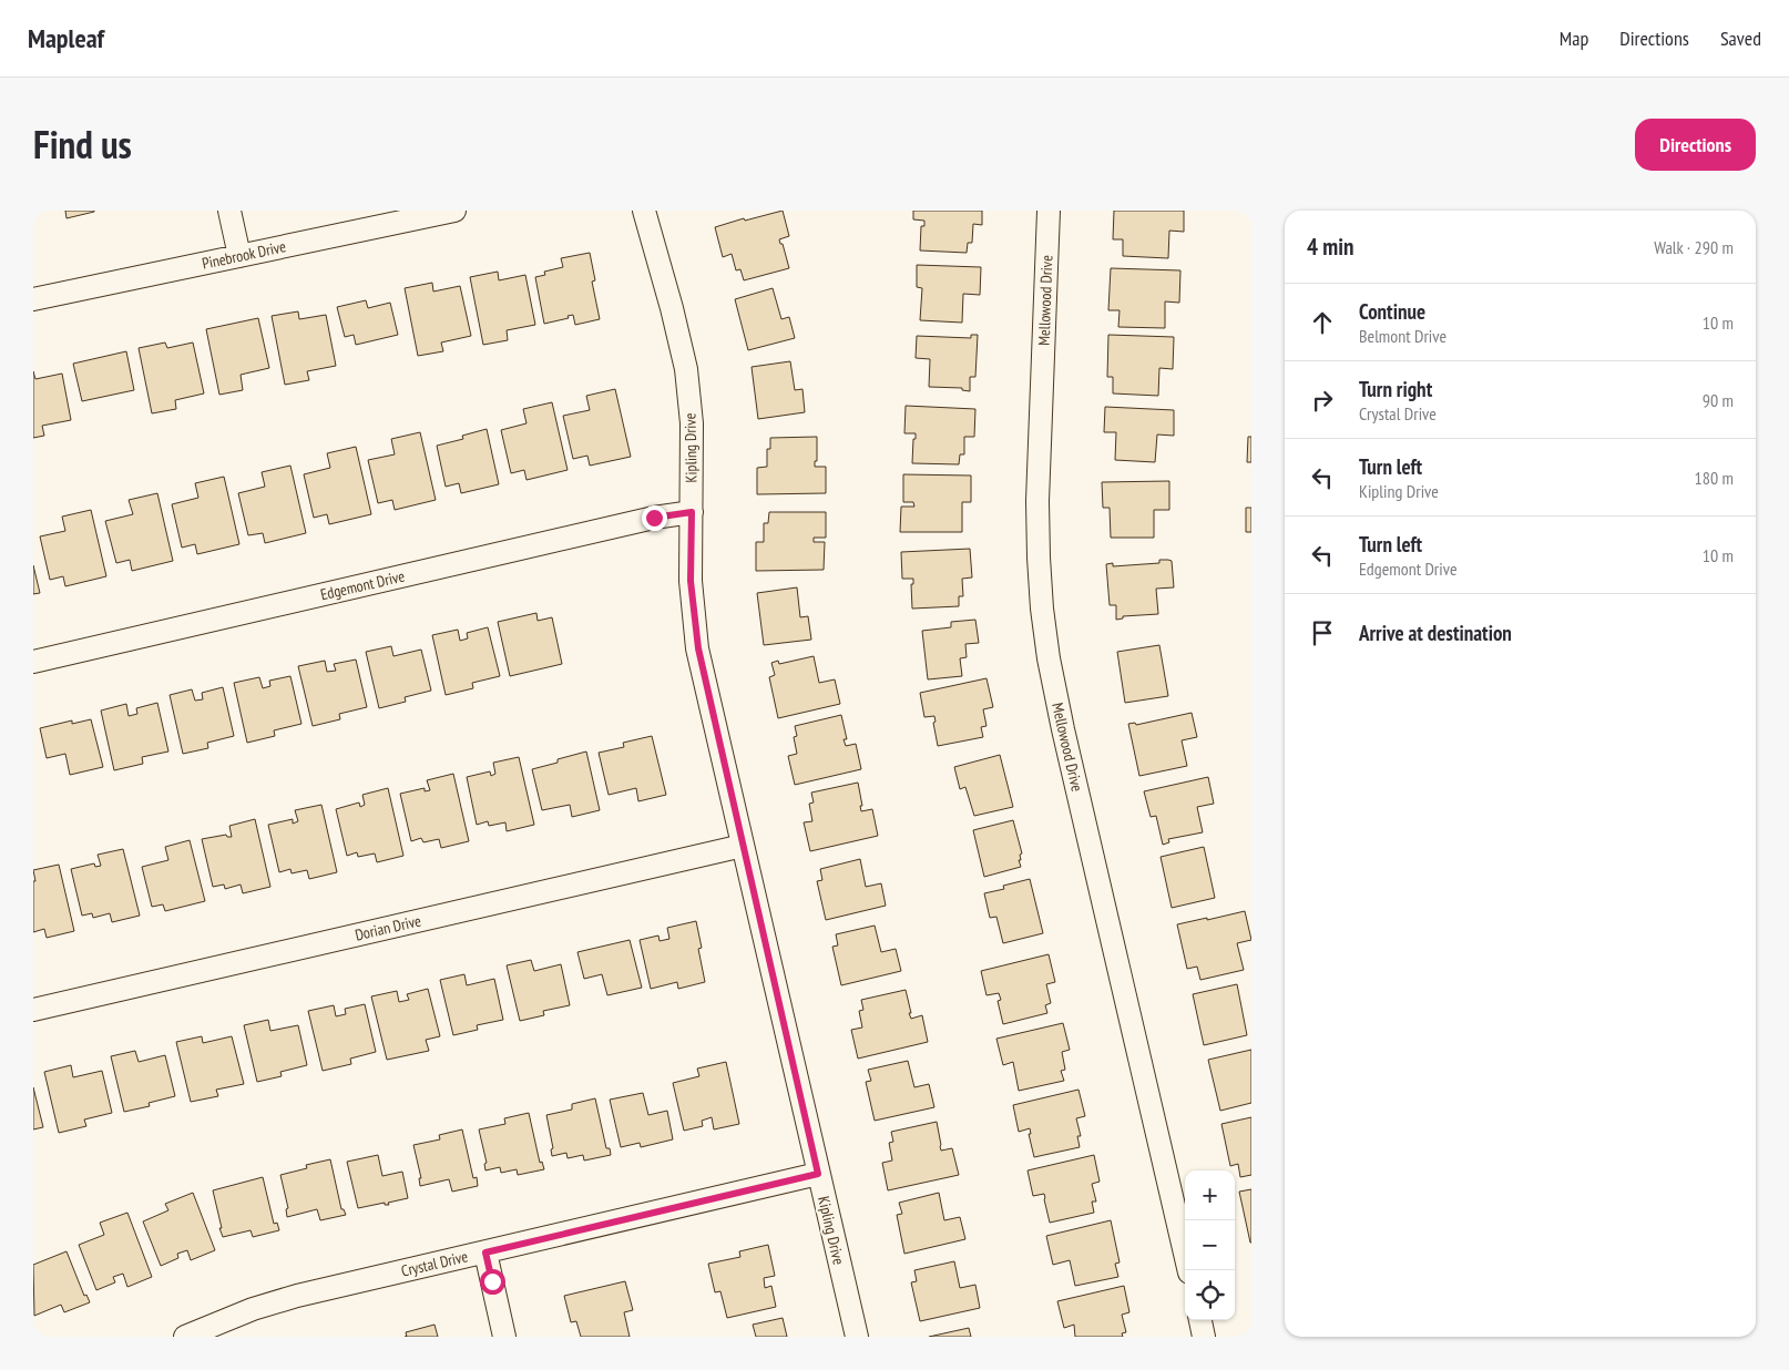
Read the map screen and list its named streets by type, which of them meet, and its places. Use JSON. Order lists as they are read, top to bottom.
{
  "streets": {
    "street": [
      "Pinebrook Drive",
      "Mellowood Drive",
      "Kipling Drive",
      "Edgemont Drive",
      "Dorian Drive",
      "Crystal Drive"
    ]
  },
  "crossings": [
    ["Kipling Drive", "Edgemont Drive"],
    ["Kipling Drive", "Dorian Drive"],
    ["Kipling Drive", "Crystal Drive"]
  ],
  "page": {
    "header": "Mapleaf",
    "nav": ["Map", "Directions", "Saved"],
    "title": "Find us",
    "buttons": "Directions",
    "heading": ["4 min", "Walk · 290 m"],
    "list": [
      ["Continue", "Belmont Drive", "10 m"],
      ["Turn right", "Crystal Drive", "90 m"],
      ["Turn left", "Kipling Drive", "180 m"],
      ["Turn left", "Edgemont Drive", "10 m"],
      "Arrive at destination"
    ],
    "map_buttons": ["+", "−"]
  }
}
